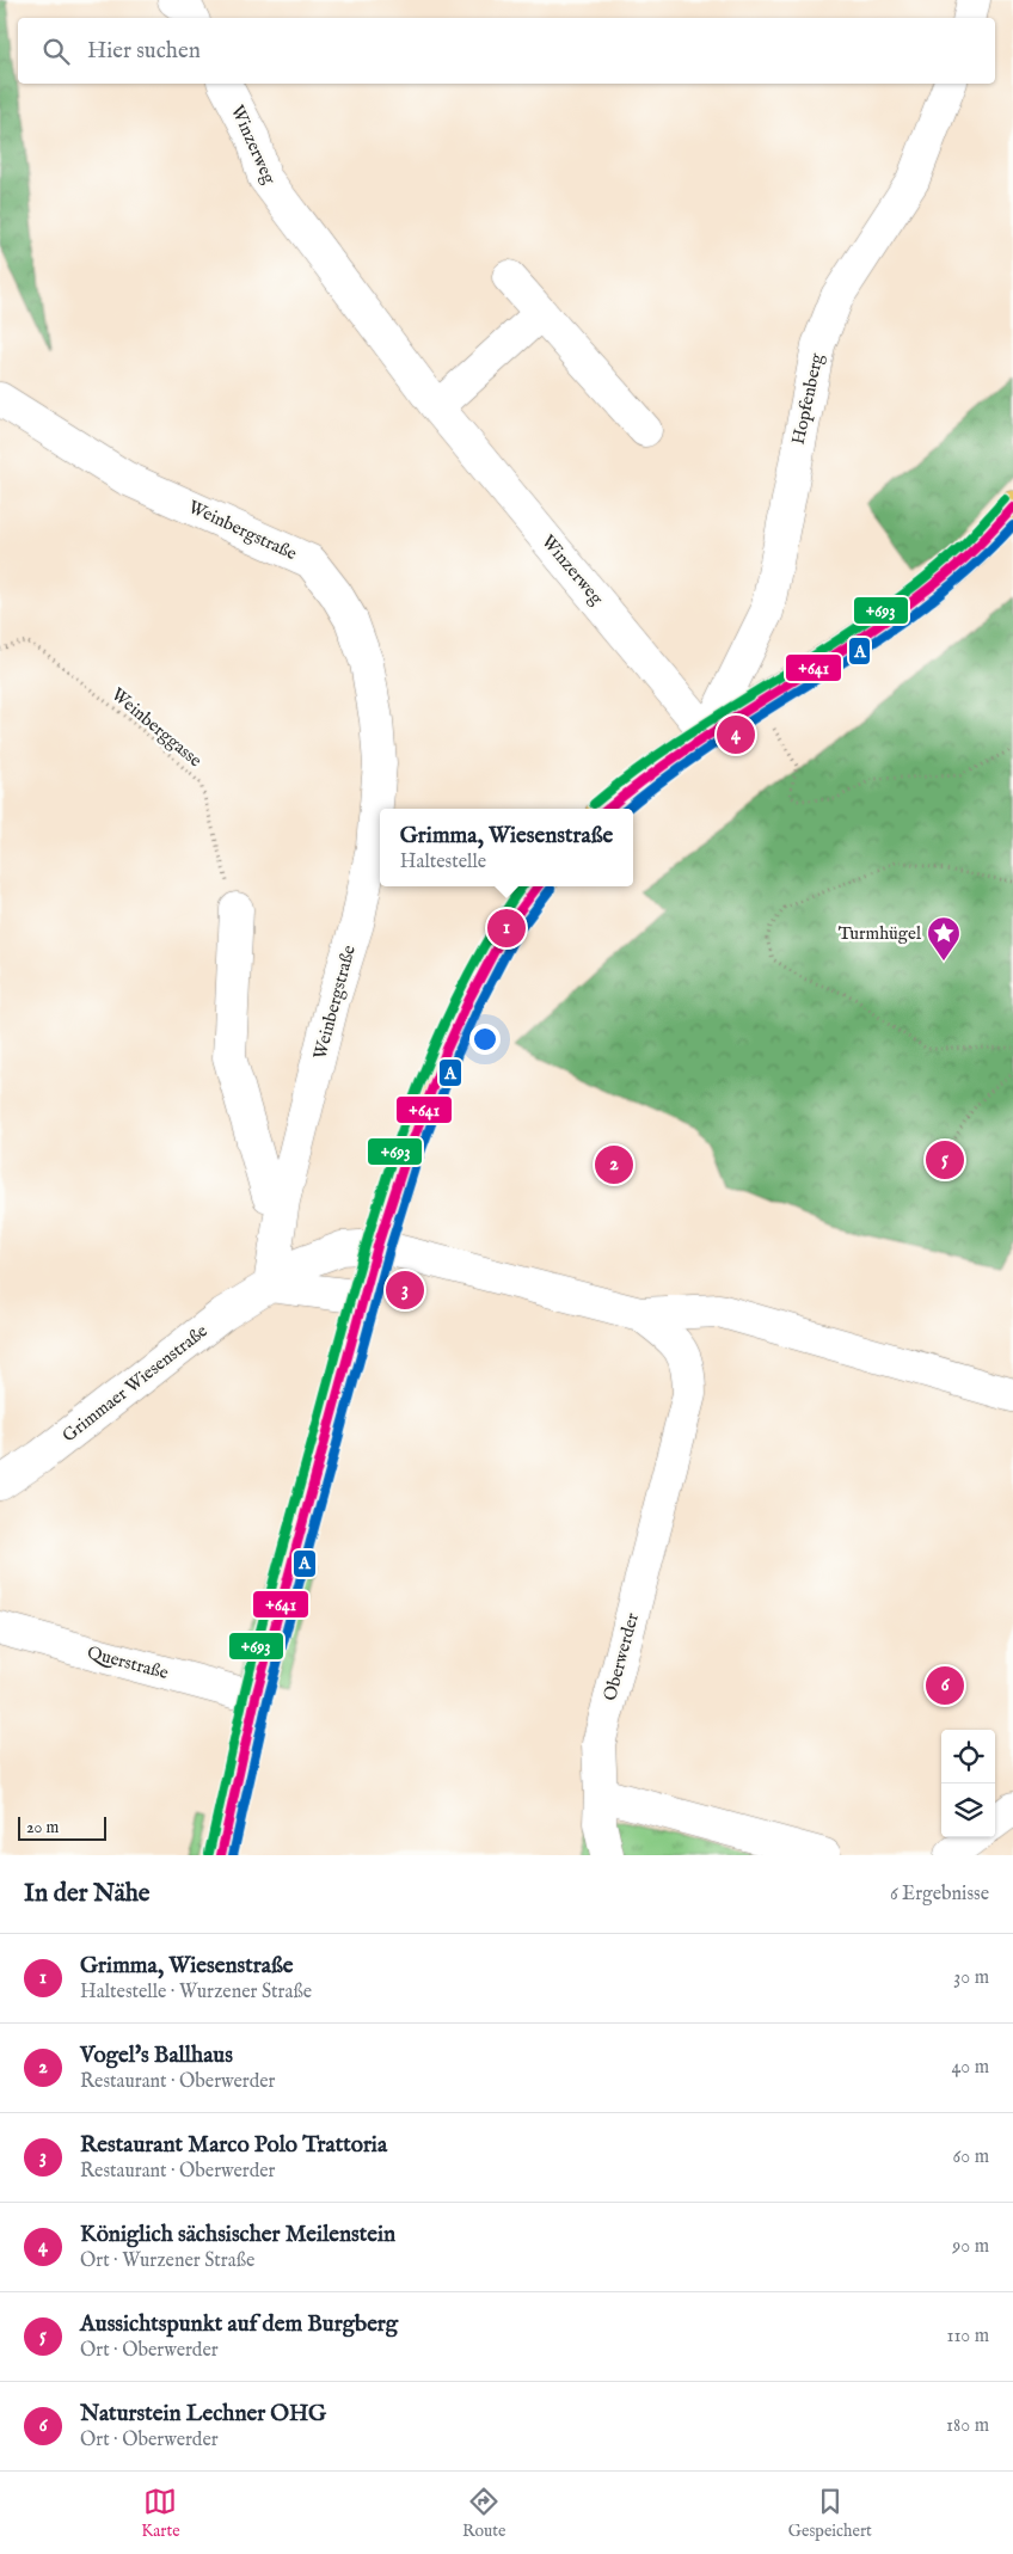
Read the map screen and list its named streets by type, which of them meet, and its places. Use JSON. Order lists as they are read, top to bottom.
{
  "streets": {
    "street": [
      "Winzerweg",
      "Hopfenberg",
      "Weinbergstraße",
      "Grimmaer Wiesenstraße",
      "Oberwerder",
      "Querstraße"
    ],
    "path": ["Weinberggasse"]
  },
  "crossings": [
    ["Winzerweg", "Hopfenberg"],
    ["Weinbergstraße", "Grimmaer Wiesenstraße"],
    ["Grimmaer Wiesenstraße", "Oberwerder"]
  ],
  "places": {
    "place": ["Turmhügel"]
  },
  "lines": ["transit line +693", "transit line +641", "transit line A"],
  "scale_bar": "20 m",
  "page": {
    "search": "Hier suchen",
    "pins": [
      "4",
      "1",
      "5",
      "2",
      "3",
      "6"
    ],
    "popup": ["Grimma, Wiesenstraße", "Haltestelle"],
    "scale": "20 m",
    "heading": ["In der Nähe", "6 Ergebnisse"],
    "list": [
      {
        "mark": "1",
        "name": "Grimma, Wiesenstraße",
        "note": "Haltestelle · Wurzener Straße",
        "value": "30 m"
      },
      {
        "mark": "2",
        "name": "Vogel's Ballhaus",
        "note": "Restaurant · Oberwerder",
        "value": "40 m"
      },
      {
        "mark": "3",
        "name": "Restaurant Marco Polo Trattoria",
        "note": "Restaurant · Oberwerder",
        "value": "60 m"
      },
      {
        "mark": "4",
        "name": "Königlich sächsischer Meilenstein",
        "note": "Ort · Wurzener Straße",
        "value": "90 m"
      },
      {
        "mark": "5",
        "name": "Aussichtspunkt auf dem Burgberg",
        "note": "Ort · Oberwerder",
        "value": "110 m"
      },
      {
        "mark": "6",
        "name": "Naturstein Lechner OHG",
        "note": "Ort · Oberwerder",
        "value": "180 m"
      }
    ],
    "nav": ["Karte", "Route", "Gespeichert"]
  }
}
